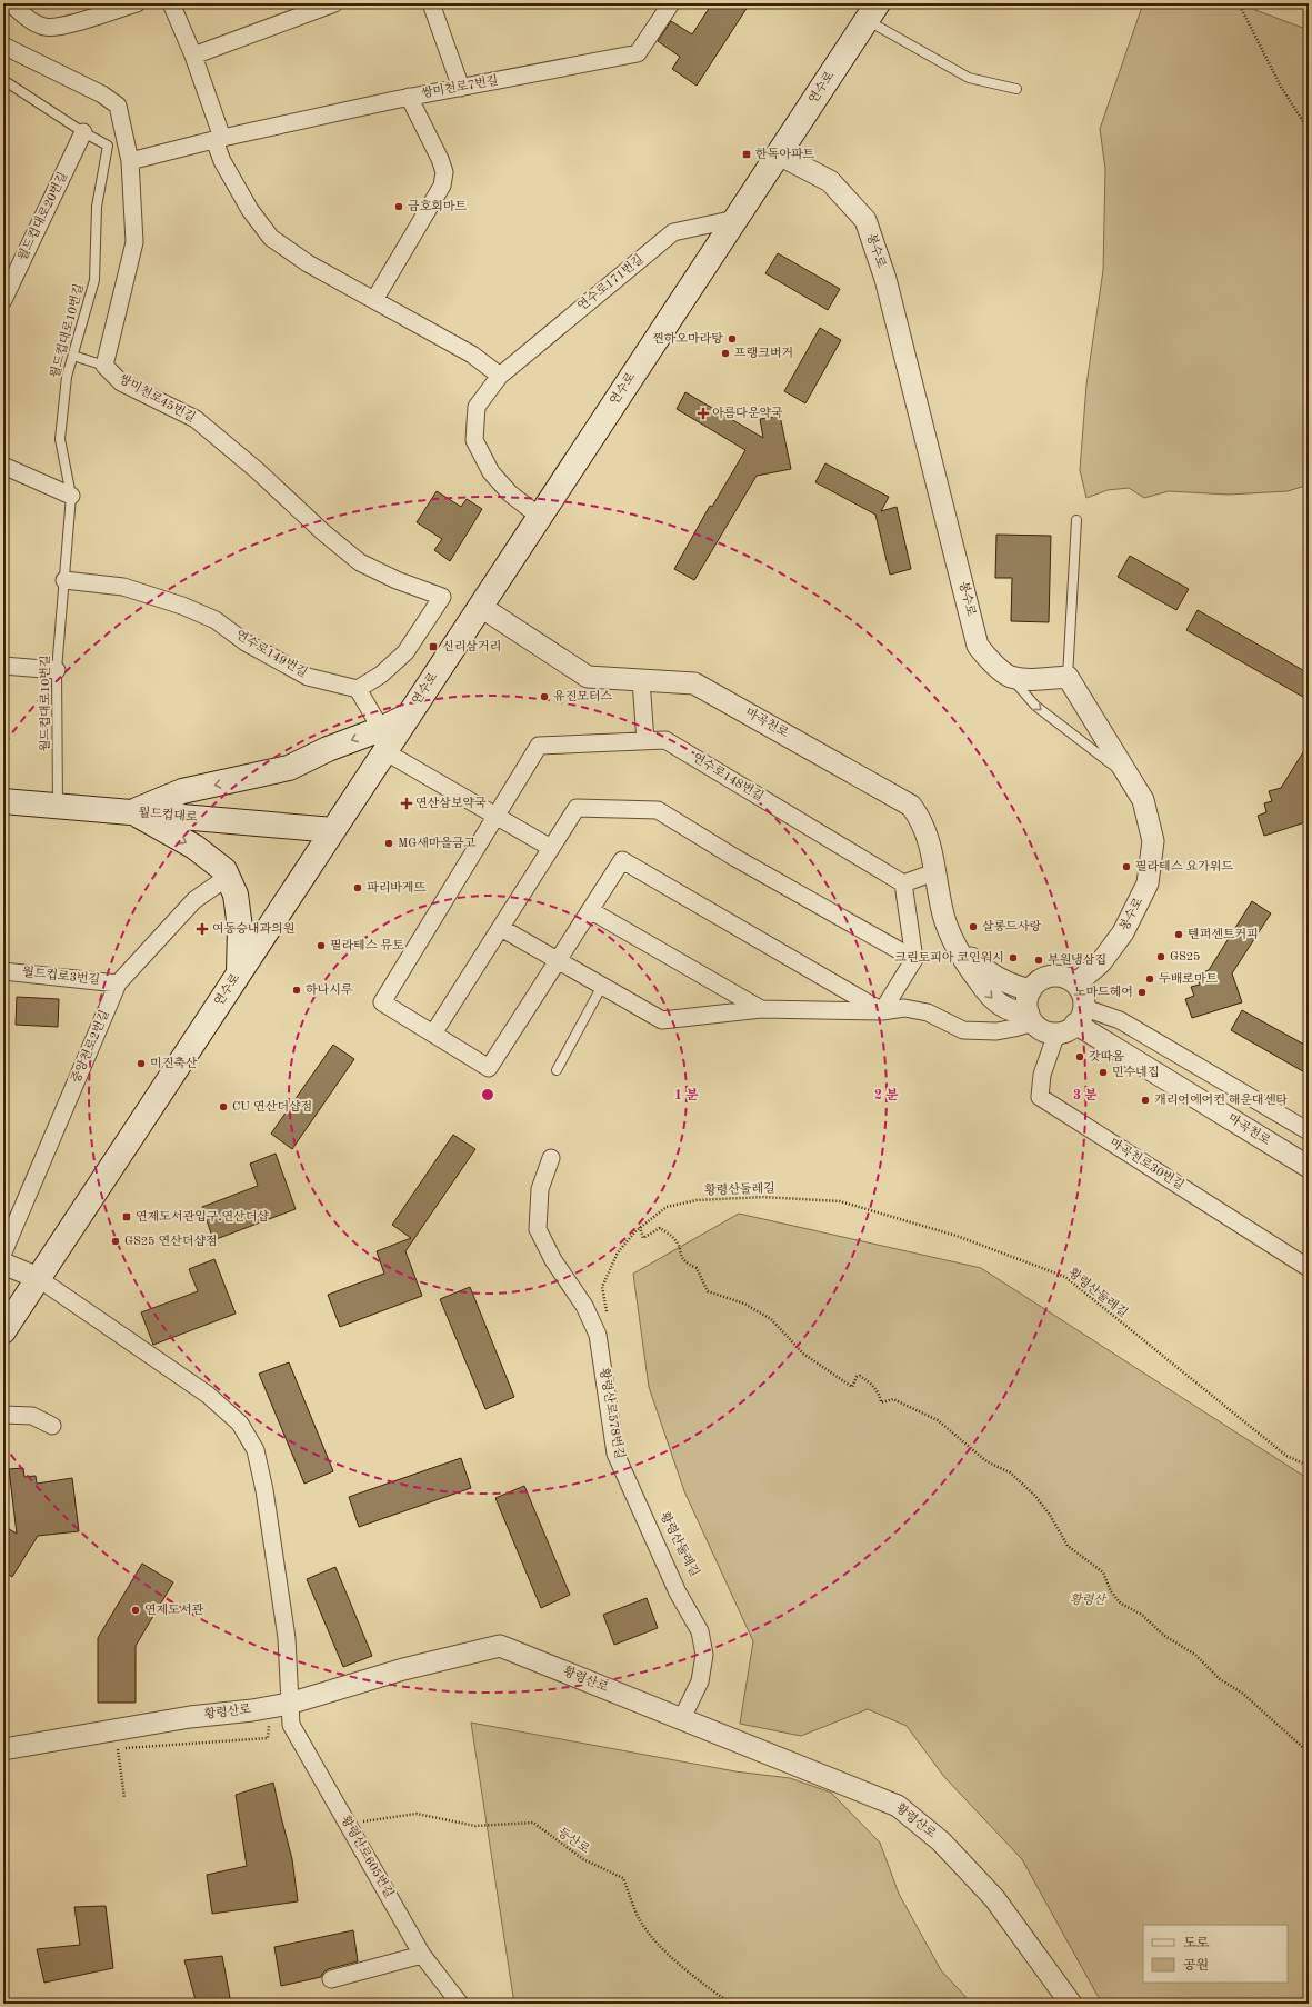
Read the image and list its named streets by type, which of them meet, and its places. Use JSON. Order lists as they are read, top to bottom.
{
  "streets": {
    "main road": ["연수로", "월드컵대로"],
    "street": [
      "쌍미천로7번길",
      "월드컵대로20번길",
      "봉수로",
      "연수로171번길",
      "쌍미천로45번길",
      "연수로149번길",
      "마곡천로",
      "연수로148번길",
      "월드컵로3번길",
      "중앙천로2번길",
      "마곡천로30번길",
      "황령산로578번길",
      "황령산로",
      "황령산로605번길"
    ],
    "lane": ["월드컵대로10번길"],
    "path": ["황령산둘레길", "등산로"]
  },
  "crossings": [
    ["연수로", "봉수로"],
    ["연수로", "연수로171번길"],
    ["연수로", "마곡천로"],
    ["연수로", "월드컵대로"],
    ["연수로", "황령산로605번길"],
    ["월드컵대로20번길", "월드컵대로10번길"],
    ["봉수로", "마곡천로"],
    ["봉수로", "마곡천로30번길"],
    ["월드컵대로10번길", "연수로149번길"],
    ["월드컵대로10번길", "월드컵대로"],
    ["쌍미천로45번길", "연수로149번길"],
    ["마곡천로", "마곡천로30번길"],
    ["월드컵로3번길", "중앙천로2번길"],
    ["황령산로578번길", "황령산로"],
    ["황령산로", "황령산로605번길"],
    ["등산로", "황령산로605번길"]
  ],
  "parks": ["황령산"],
  "places": {
    "transit": ["한독아파트", "신리삼거리", "연제도서관입구.연산더샵"],
    "other": [
      "금호회마트",
      "찐하오마라탕",
      "프랭크버거",
      "유진모터스",
      "MG새마을금고",
      "필라테스 요가위드",
      "파리바게뜨",
      "살롱드사랑",
      "텐퍼센트커피",
      "필라테스 뮤토",
      "GS25",
      "크린토피아 코인워시",
      "부원냉삼집",
      "두배로마트",
      "하나시루",
      "노마드헤어",
      "갓따옴",
      "미진축산",
      "민수네집",
      "캐리어에어컨 해운대센타",
      "CU 연산더샵점",
      "GS25 연산더샵점",
      "연제도서관"
    ],
    "health": ["아름다운약국", "연산삼보약국", "여동승내과의원"]
  },
  "legend": ["도로", "공원"],
  "rings": ["1 분", "2 분", "3 분"]
}
